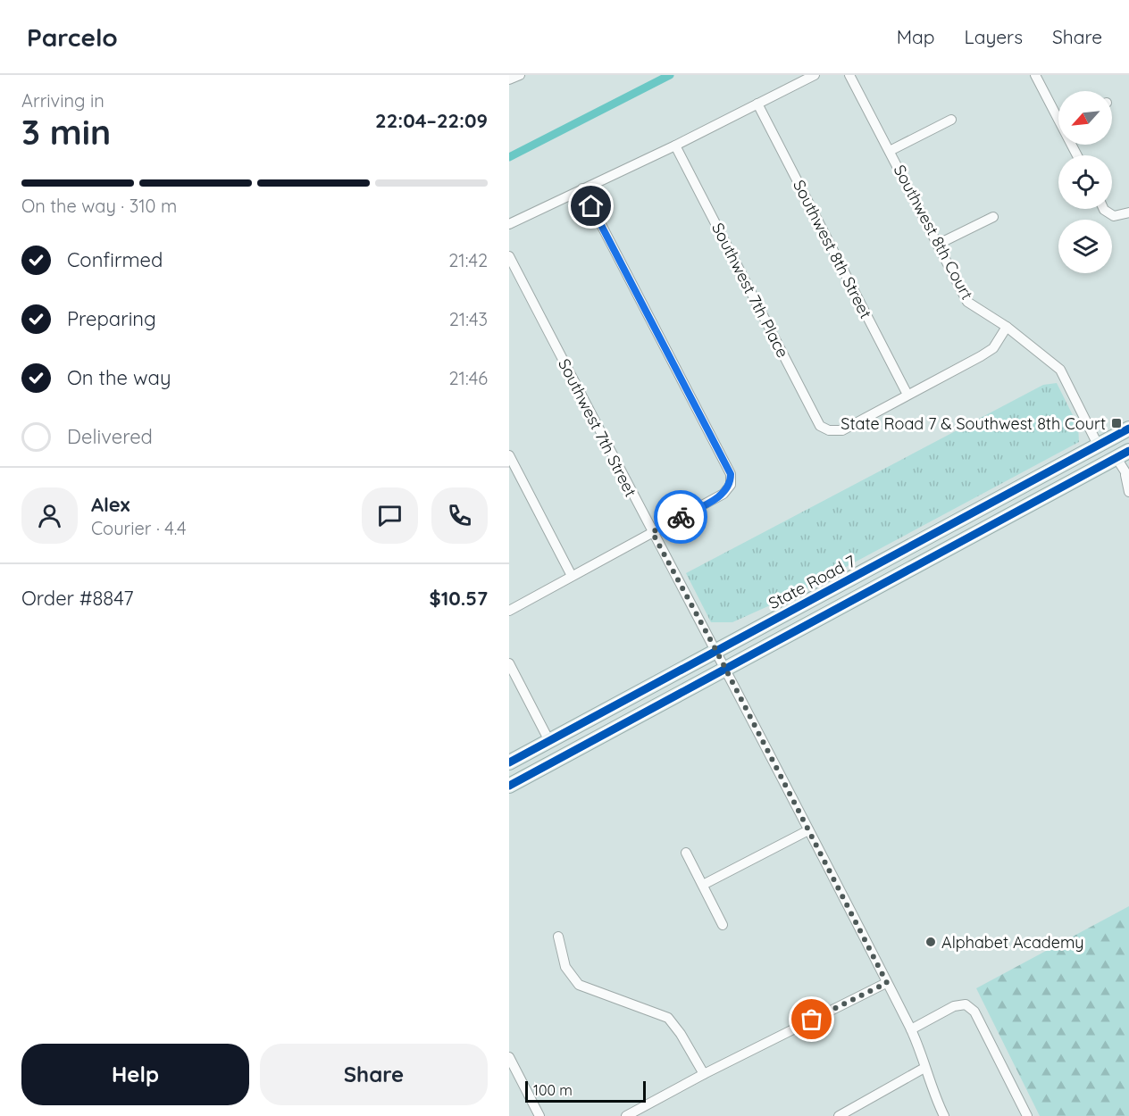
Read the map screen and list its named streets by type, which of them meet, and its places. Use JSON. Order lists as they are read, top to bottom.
{
  "streets": {
    "main road": ["State Road 7"],
    "street": [
      "Southwest 8th Court",
      "Southwest 8th Street",
      "Southwest 7th Place",
      "Southwest 7th Street"
    ]
  },
  "crossings": [
    ["Southwest 8th Court", "State Road 7"],
    ["Southwest 8th Street", "Southwest 7th Place"],
    ["Southwest 7th Street", "State Road 7"]
  ],
  "places": {
    "transit": ["State Road 7 & Southwest 8th Court"],
    "other": ["Alphabet Academy"]
  },
  "scale_bar": "100 m",
  "north": "bottom left",
  "page": {
    "header": "Parcelo",
    "nav": ["Map", "Layers", "Share"],
    "heading": ["3 min", "Arriving in", "22:04–22:09"],
    "panel": [
      "Alex",
      "Courier · 4.4",
      "Order #8847",
      "$10.57"
    ],
    "bar": "On the way · 310 m",
    "list": [
      ["Confirmed", "21:42"],
      ["Preparing", "21:43"],
      ["On the way", "21:46"],
      "Delivered"
    ],
    "buttons": ["Help", "Share"],
    "scale": "100 m"
  }
}
